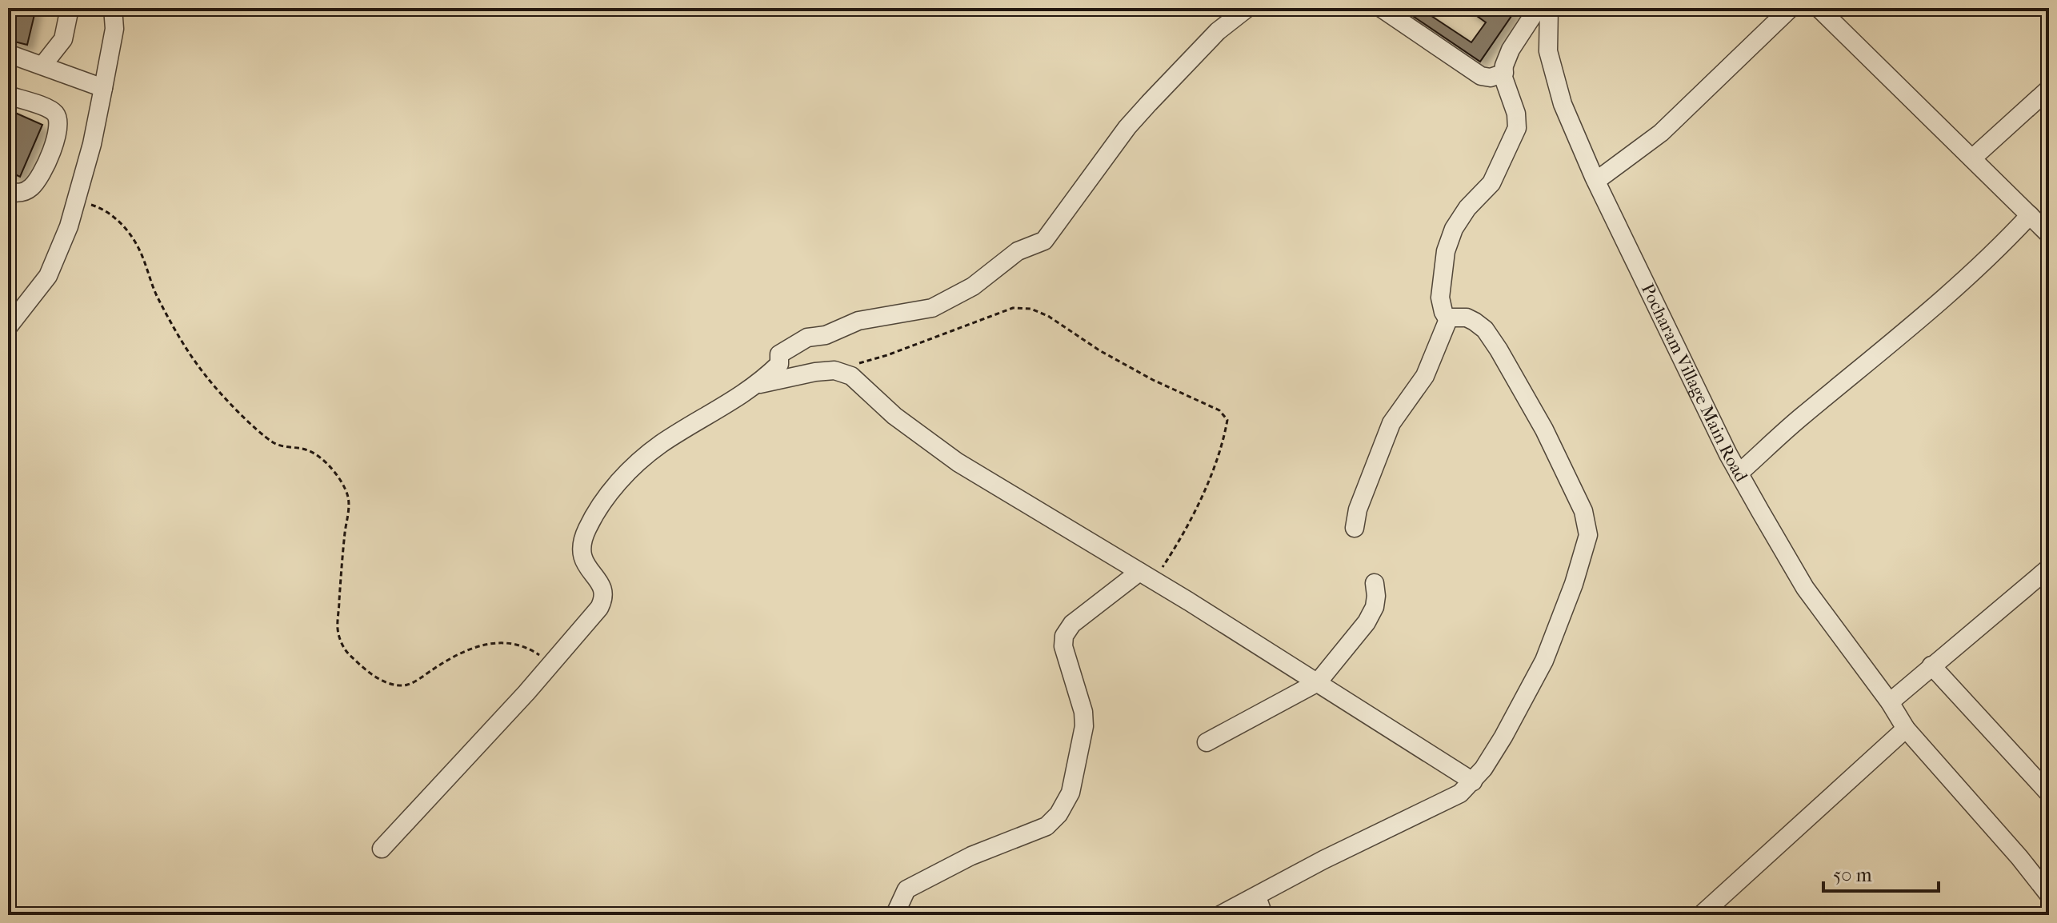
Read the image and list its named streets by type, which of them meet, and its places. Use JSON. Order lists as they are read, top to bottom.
{
  "streets": {
    "street": ["Pocharam Village Main Road"]
  },
  "scale_bar": "50 m"
}
